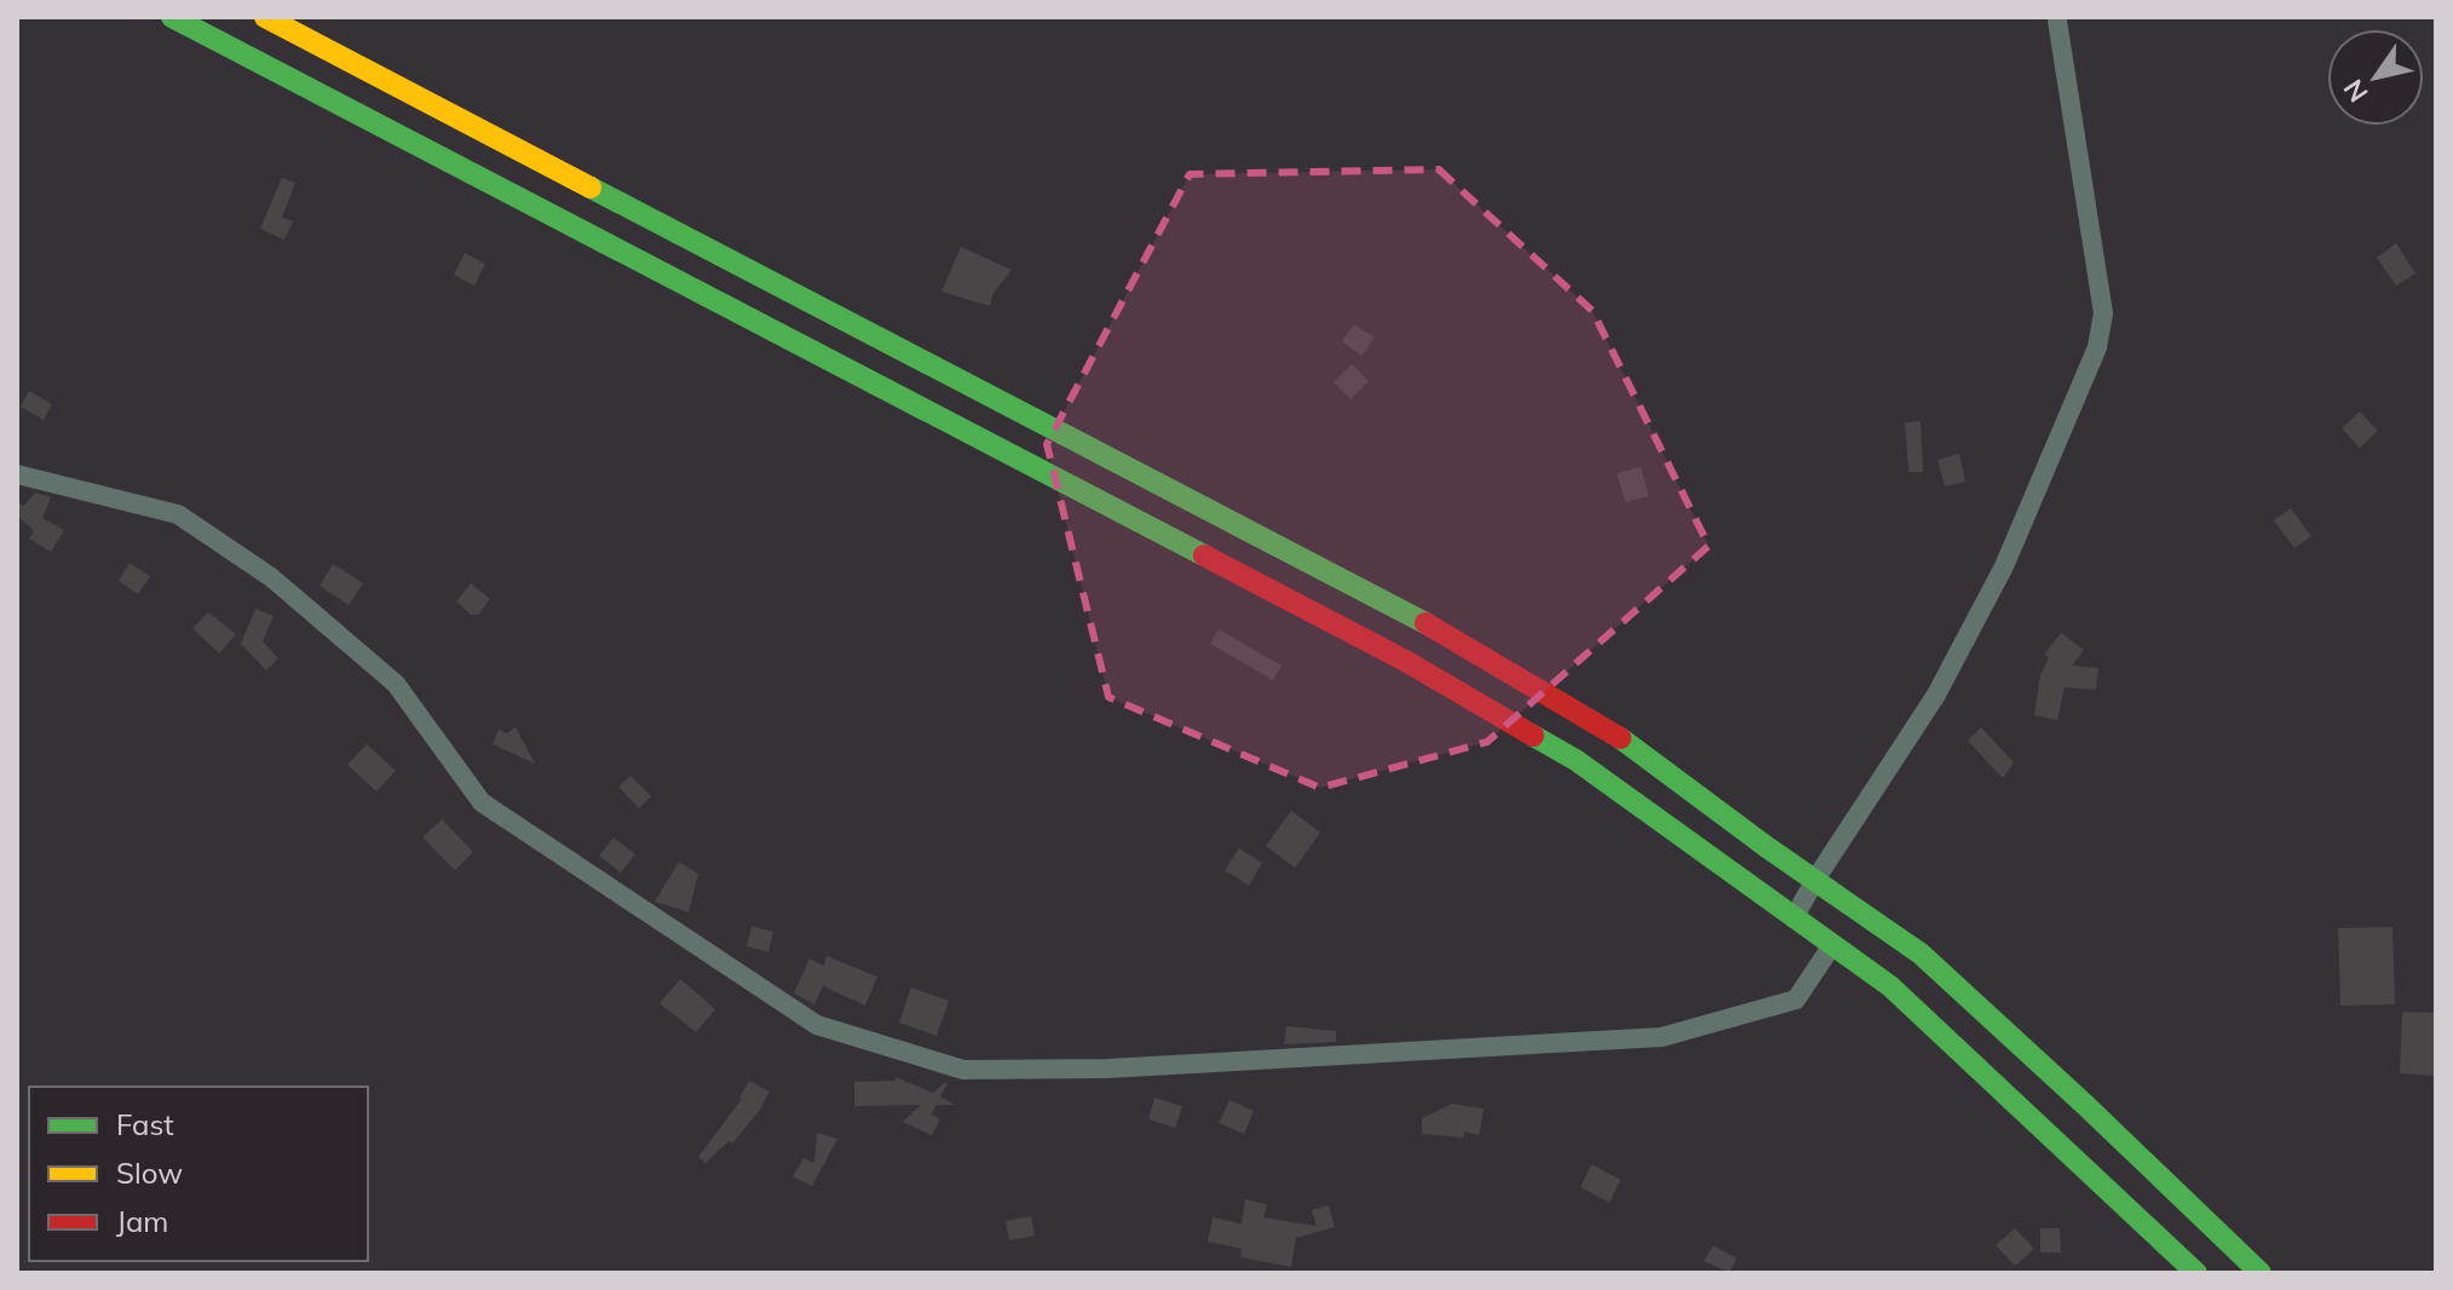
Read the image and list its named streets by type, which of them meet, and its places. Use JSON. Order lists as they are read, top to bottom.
{
  "legend": ["Fast", "Slow", "Jam"],
  "north": "bottom left"
}
